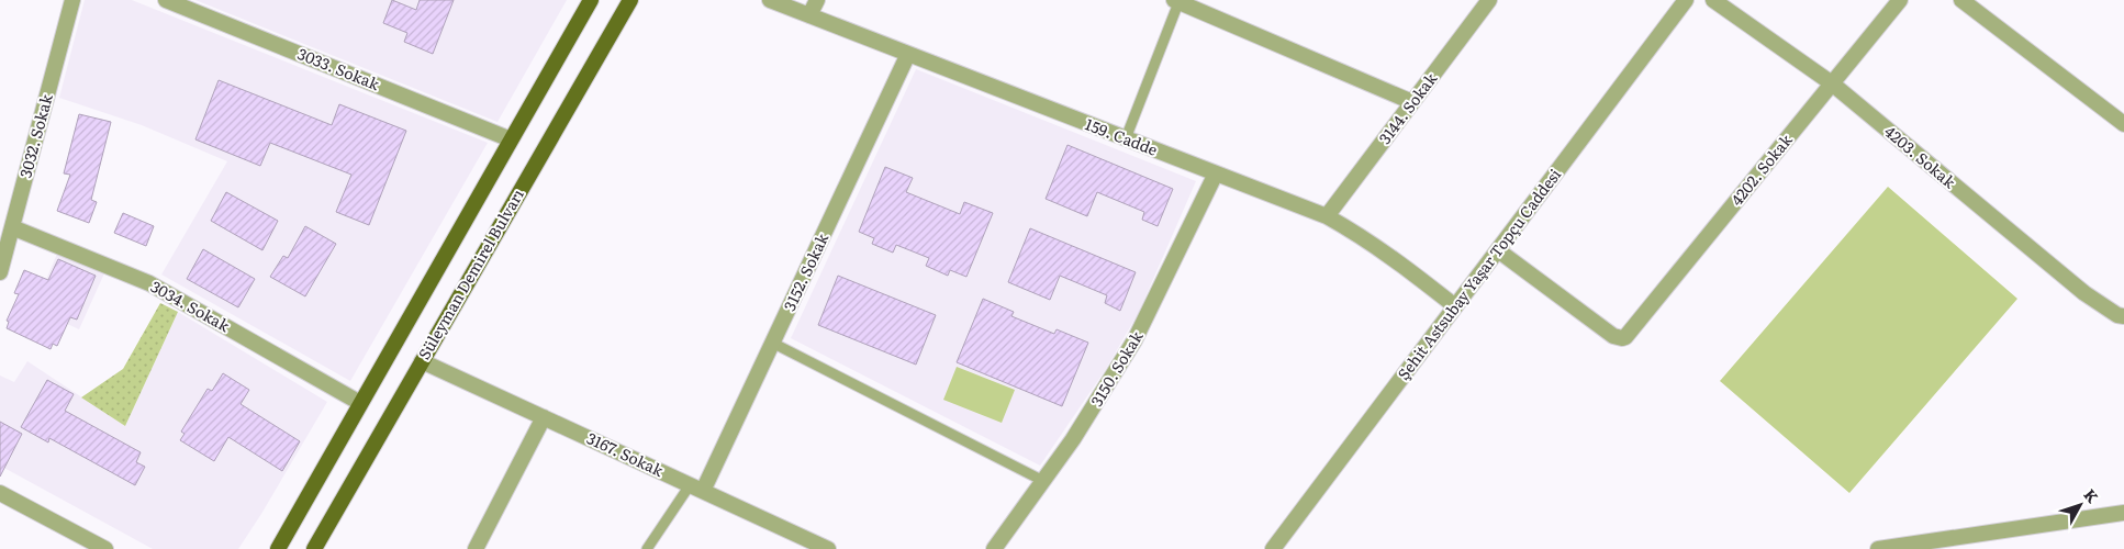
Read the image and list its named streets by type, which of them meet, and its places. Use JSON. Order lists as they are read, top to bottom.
{
  "streets": {
    "main road": ["Süleyman Demirel Bulvarı"],
    "street": [
      "3033. Sokak",
      "3144. Sokak",
      "3032. Sokak",
      "159. Cadde",
      "4203. Sokak",
      "4202. Sokak",
      "3152. Sokak",
      "Şehit Astsubay Yaşar Topçu Caddesi",
      "3034. Sokak",
      "3150. Sokak",
      "3167. Sokak"
    ]
  },
  "crossings": [
    ["3144. Sokak", "159. Cadde"],
    ["3032. Sokak", "3034. Sokak"],
    ["159. Cadde", "3152. Sokak"],
    ["159. Cadde", "Şehit Astsubay Yaşar Topçu Caddesi"],
    ["159. Cadde", "3150. Sokak"],
    ["4203. Sokak", "4202. Sokak"],
    ["4202. Sokak", "Şehit Astsubay Yaşar Topçu Caddesi"],
    ["3152. Sokak", "3167. Sokak"],
    ["Süleyman Demirel Bulvarı", "3167. Sokak"]
  ],
  "north": "top right"
}
